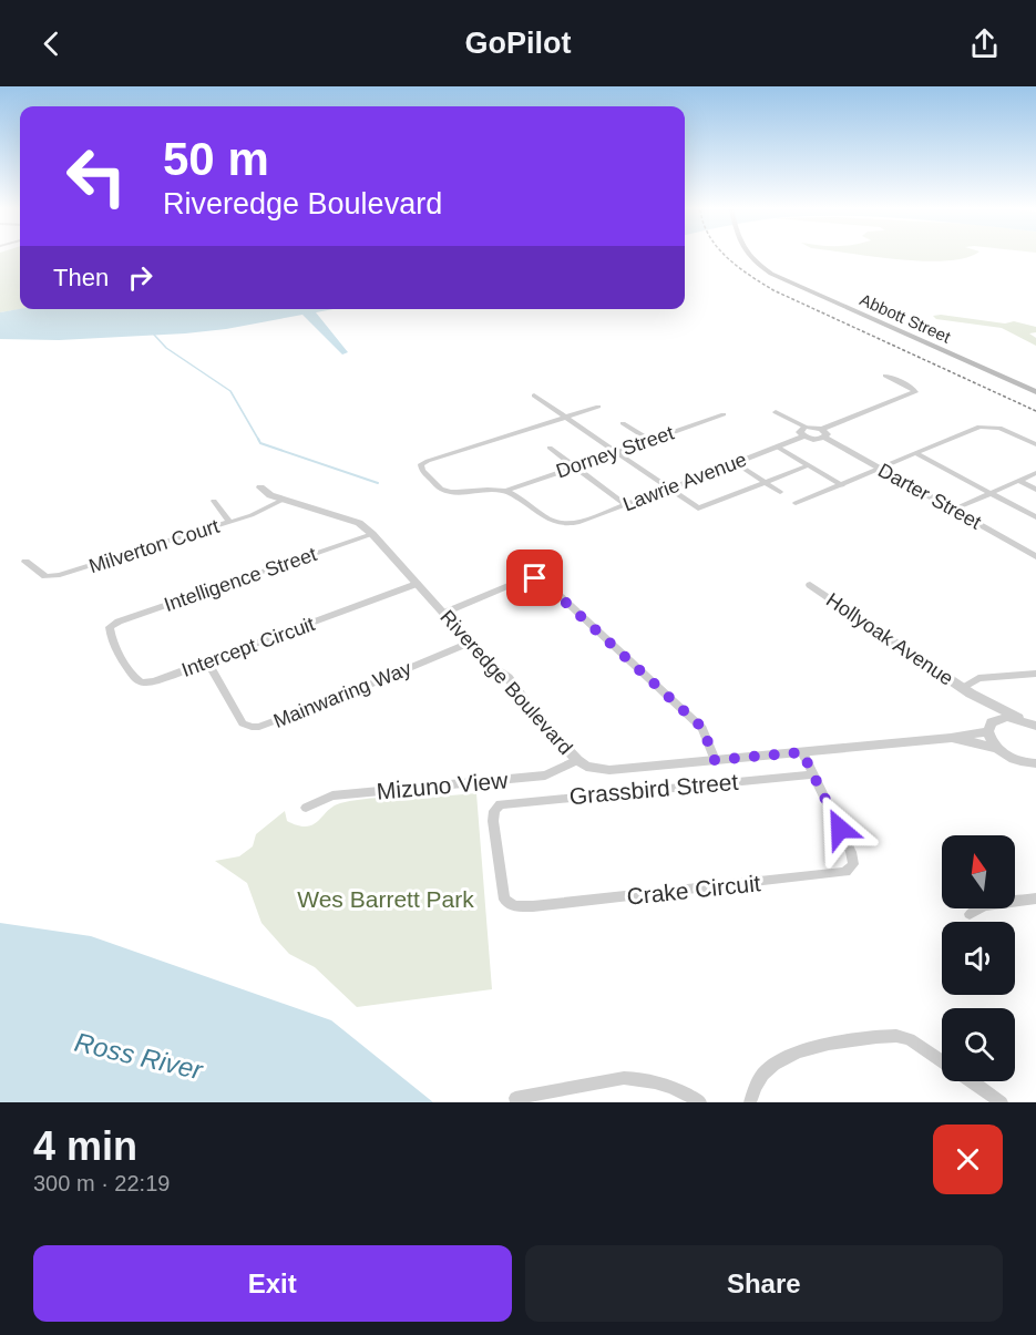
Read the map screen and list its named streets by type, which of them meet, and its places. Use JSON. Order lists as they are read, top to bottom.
{
  "streets": {
    "main road": ["Abbott Street"],
    "street": [
      "Dorney Street",
      "Lawrie Avenue",
      "Darter Street",
      "Milverton Court",
      "Intelligence Street",
      "Hollyoak Avenue",
      "Intercept Circuit",
      "Riveredge Boulevard",
      "Mainwaring Way",
      "Mizuno View",
      "Grassbird Street",
      "Crake Circuit"
    ]
  },
  "crossings": [
    ["Dorney Street", "Lawrie Avenue"],
    ["Milverton Court", "Riveredge Boulevard"],
    ["Intelligence Street", "Intercept Circuit"],
    ["Intelligence Street", "Riveredge Boulevard"],
    ["Intercept Circuit", "Riveredge Boulevard"],
    ["Intercept Circuit", "Mainwaring Way"],
    ["Riveredge Boulevard", "Mainwaring Way"],
    ["Riveredge Boulevard", "Mizuno View"],
    ["Riveredge Boulevard", "Crake Circuit"],
    ["Grassbird Street", "Crake Circuit"]
  ],
  "water": ["Ross River"],
  "parks": ["Wes Barrett Park"],
  "north": "top",
  "page": {
    "header": "GoPilot",
    "turn": ["50 m", "Riveredge Boulevard"],
    "then": "Then",
    "heading": ["4 min", "300 m · 22:19"],
    "buttons": ["Exit", "Share"]
  }
}
